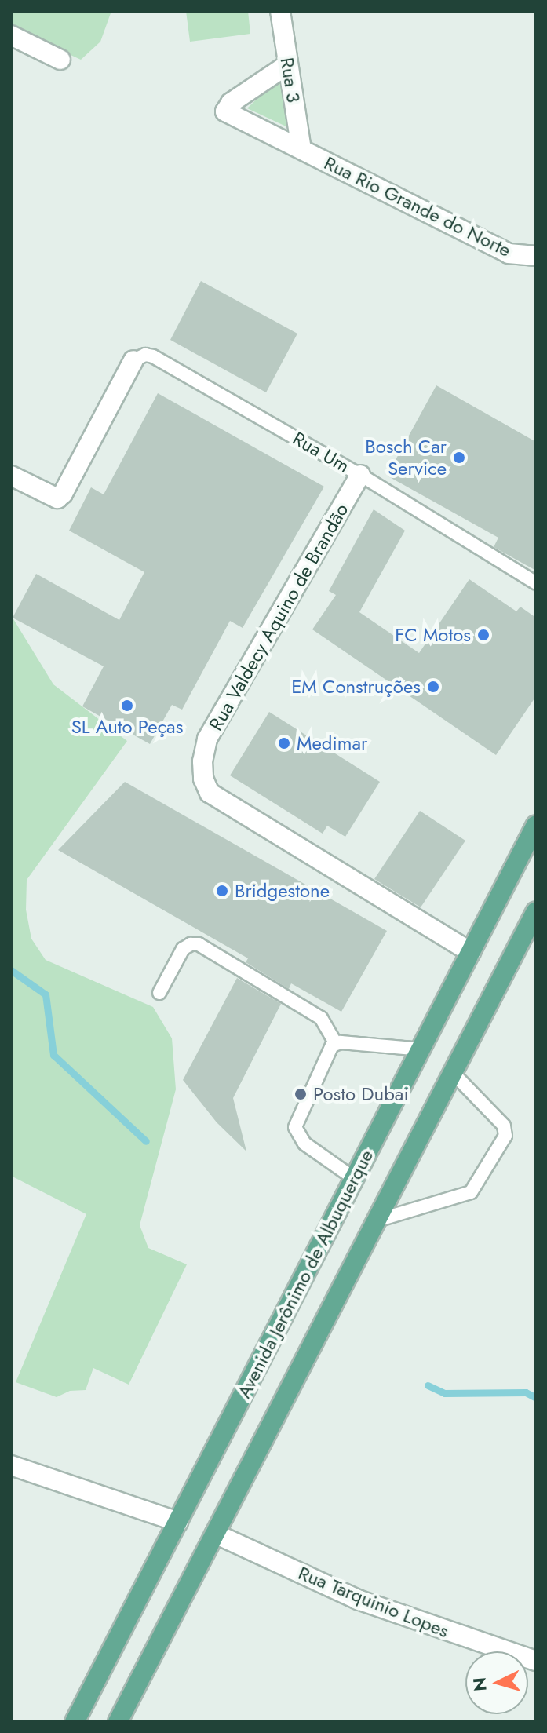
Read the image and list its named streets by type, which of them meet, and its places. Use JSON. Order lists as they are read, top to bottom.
{
  "streets": {
    "main road": ["Avenida Jerônimo de Albuquerque"],
    "street": [
      "Rua 3",
      "Rua Rio Grande do Norte",
      "Rua Valdecy Aquino de Brandão",
      "Rua Tarquinio Lopes"
    ],
    "lane": ["Rua Um"]
  },
  "crossings": [
    ["Rua 3", "Rua Rio Grande do Norte"],
    ["Rua Um", "Rua Valdecy Aquino de Brandão"],
    ["Rua Valdecy Aquino de Brandão", "Avenida Jerônimo de Albuquerque"],
    ["Avenida Jerônimo de Albuquerque", "Rua Tarquinio Lopes"]
  ],
  "places": [
    "Bosch Car Service",
    "FC Motos",
    "EM Construções",
    "SL Auto Peças",
    "Medimar",
    "Bridgestone",
    "Posto Dubai"
  ],
  "north": "left"
}
